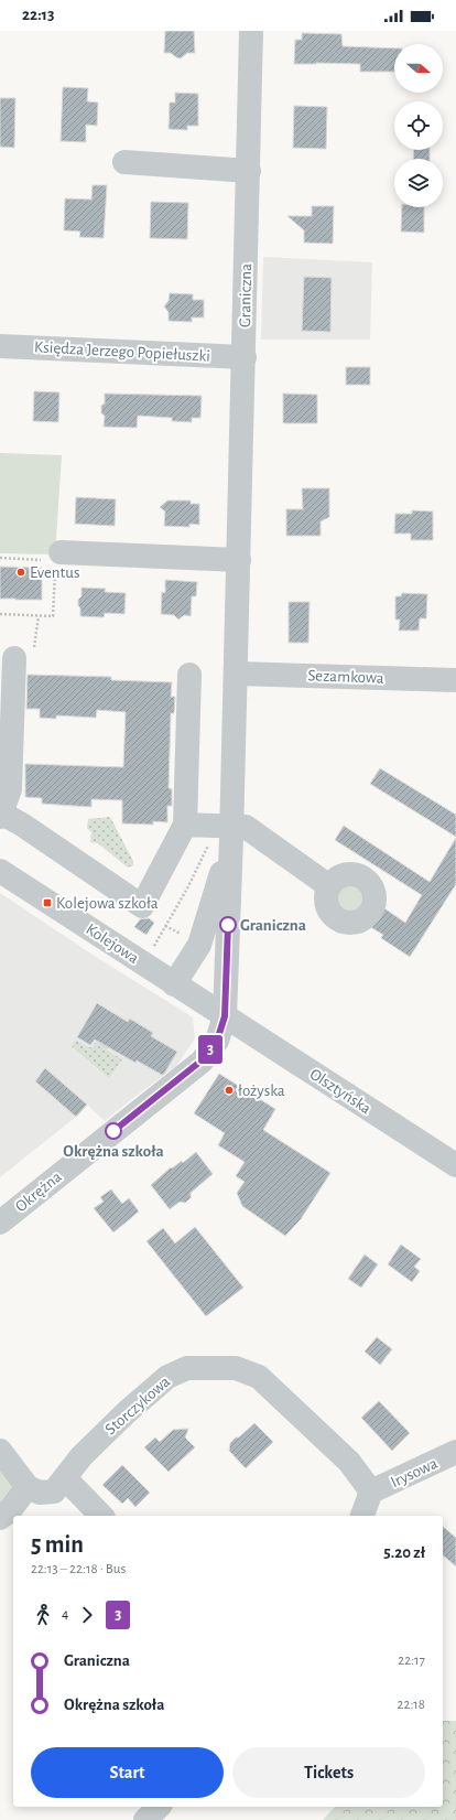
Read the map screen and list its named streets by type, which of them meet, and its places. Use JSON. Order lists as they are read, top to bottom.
{
  "streets": {
    "street": [
      "Graniczna",
      "Księdza Jerzego Popiełuszki",
      "Sezamkowa",
      "Kolejowa",
      "Olsztyńska",
      "Okrężna",
      "Storczykowa",
      "Irysowa"
    ]
  },
  "crossings": [
    ["Graniczna", "Księdza Jerzego Popiełuszki"],
    ["Graniczna", "Sezamkowa"],
    ["Graniczna", "Kolejowa"],
    ["Graniczna", "Olsztyńska"],
    ["Graniczna", "Okrężna"],
    ["Kolejowa", "Olsztyńska"],
    ["Kolejowa", "Okrężna"],
    ["Olsztyńska", "Okrężna"],
    ["Storczykowa", "Irysowa"]
  ],
  "places": {
    "other": [
      "Eventus",
      "Graniczna",
      "łożyska",
      "Okrężna szkoła"
    ],
    "transit": ["Kolejowa szkoła"]
  },
  "lines": ["bus line 3"],
  "north": "right",
  "page": {
    "status": "22:13",
    "on_map": "3",
    "heading": ["5 min", "22:13 – 22:18 · Bus", "5.20 zł"],
    "legs": ["4", "3"],
    "list": [
      {
        "name": "Graniczna",
        "value": "22:17"
      },
      {
        "name": "Okrężna szkoła",
        "value": "22:18"
      }
    ],
    "buttons": ["Start", "Tickets"]
  }
}
